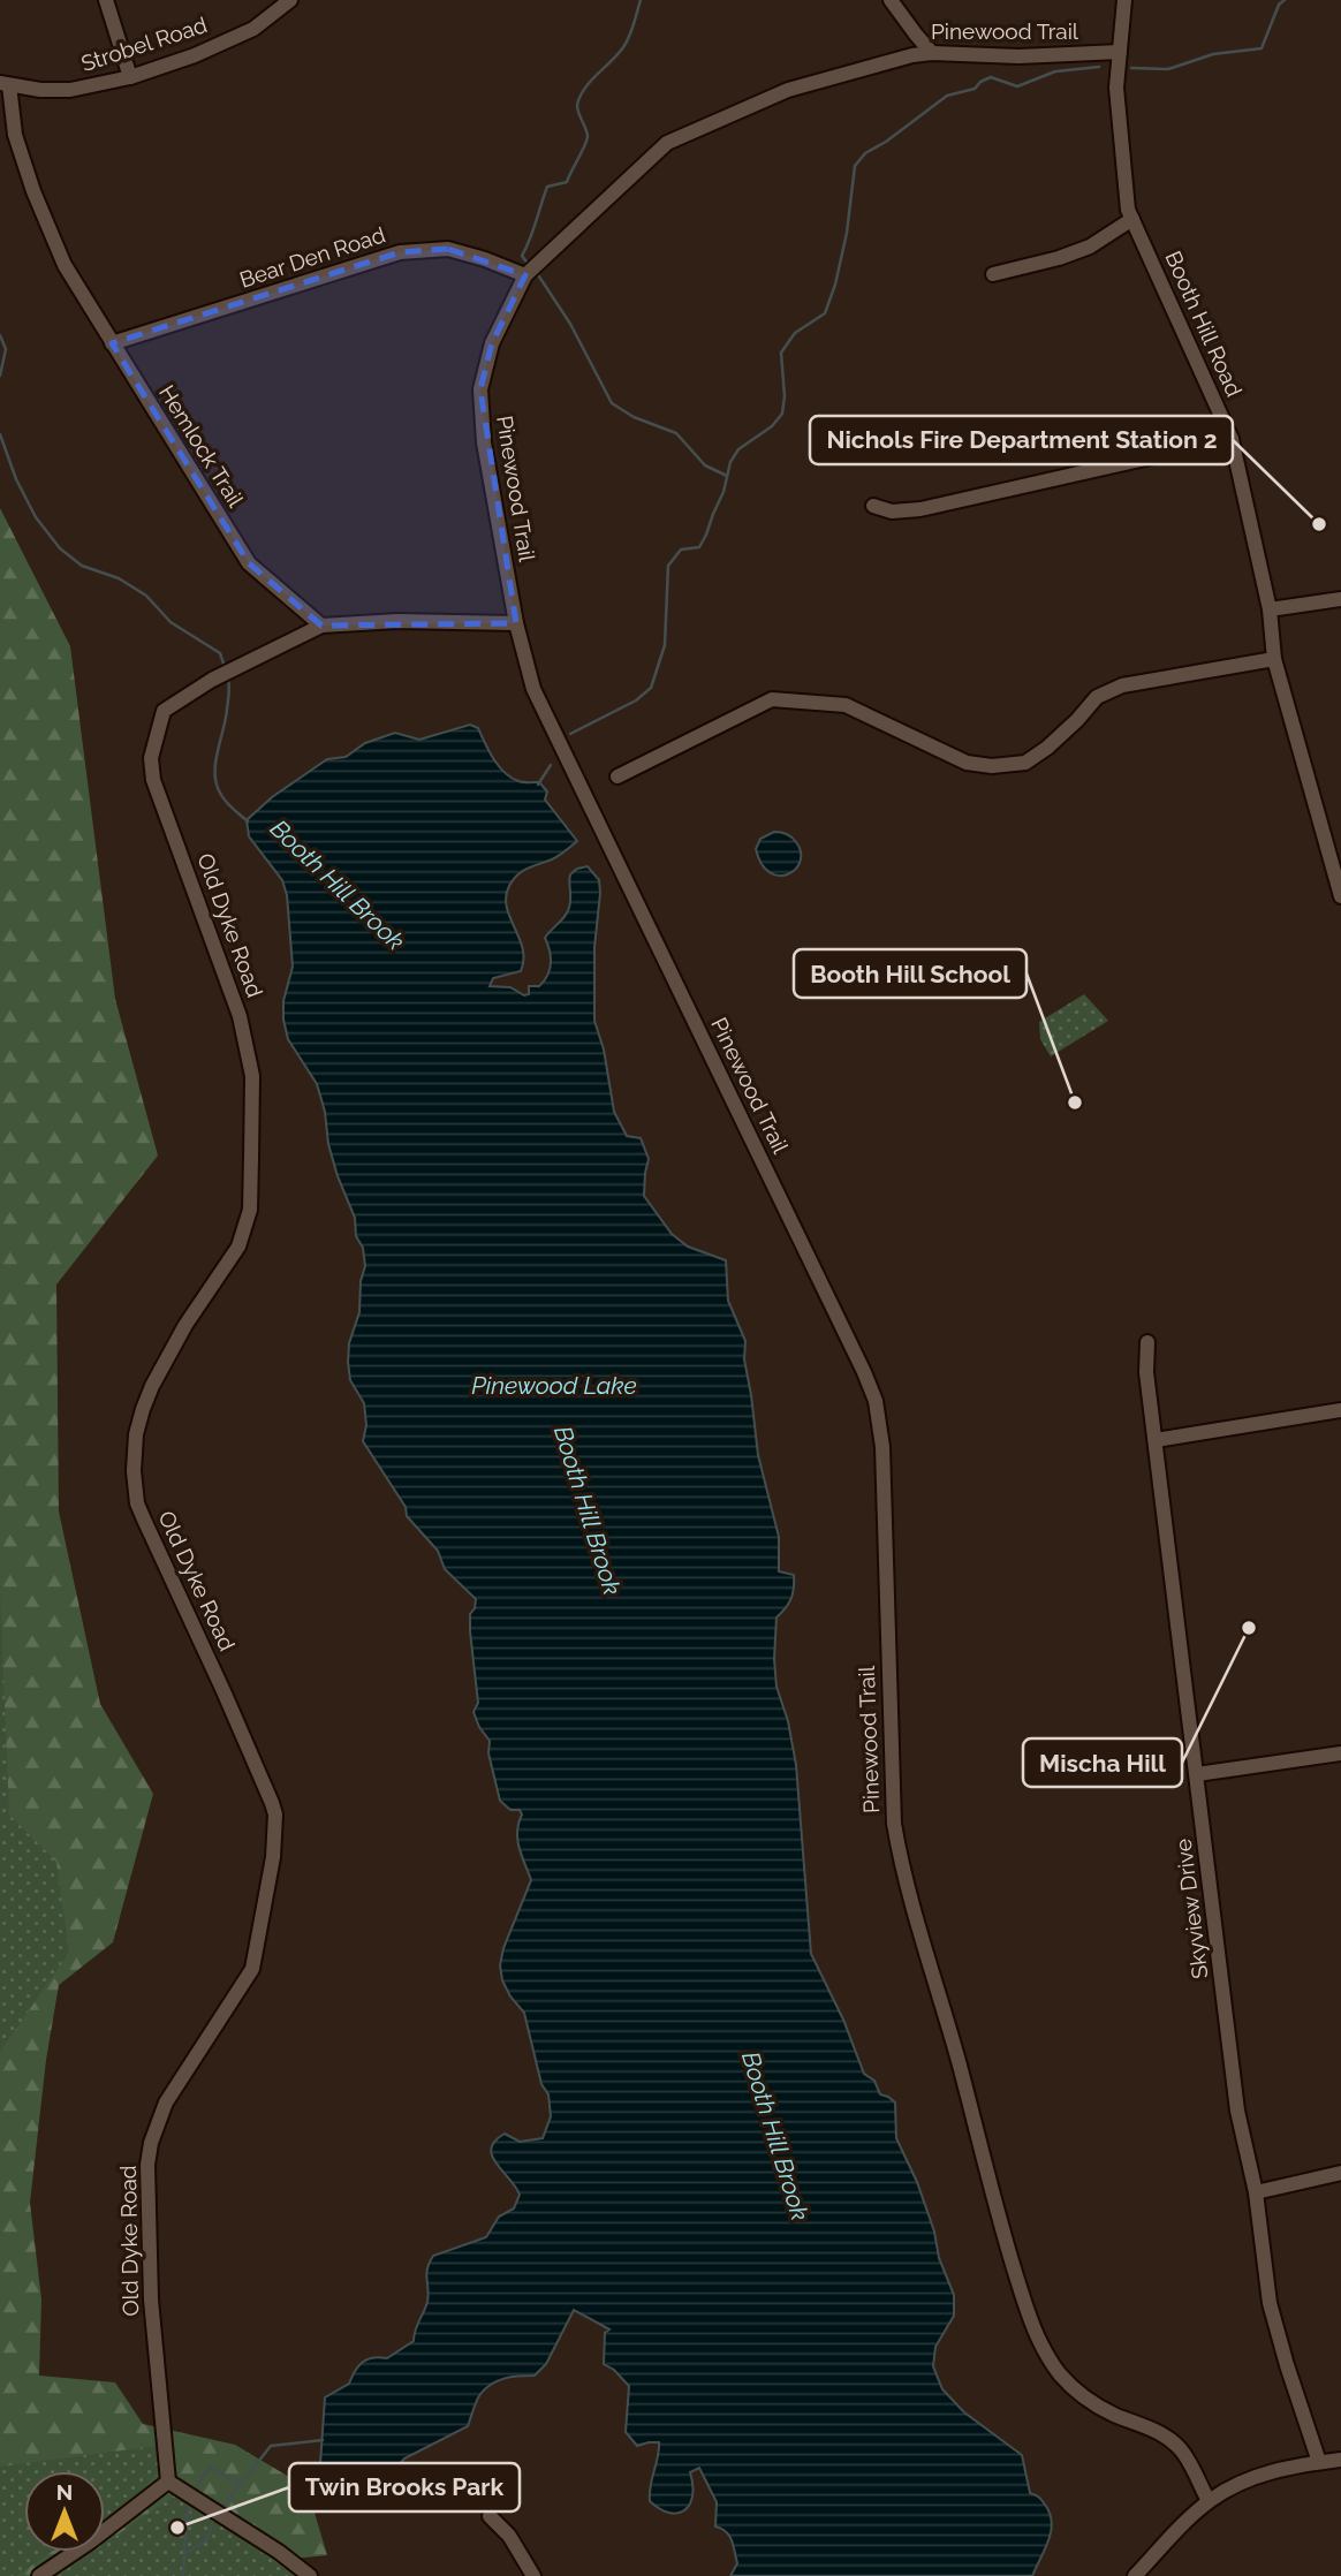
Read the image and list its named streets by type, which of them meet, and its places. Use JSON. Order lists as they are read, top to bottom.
{
  "streets": {
    "street": [
      "Pinewood Trail",
      "Strobel Road",
      "Bear Den Road",
      "Booth Hill Road",
      "Hemlock Trail",
      "Old Dyke Road",
      "Skyview Drive"
    ]
  },
  "crossings": [
    ["Pinewood Trail", "Bear Den Road"],
    ["Pinewood Trail", "Booth Hill Road"],
    ["Strobel Road", "Hemlock Trail"],
    ["Bear Den Road", "Hemlock Trail"],
    ["Hemlock Trail", "Old Dyke Road"]
  ],
  "water": ["Booth Hill Brook", "Pinewood Lake"],
  "places": [
    "Nichols Fire Department Station 2",
    "Booth Hill School",
    "Mischa Hill",
    "Twin Brooks Park"
  ],
  "north": "top"
}
